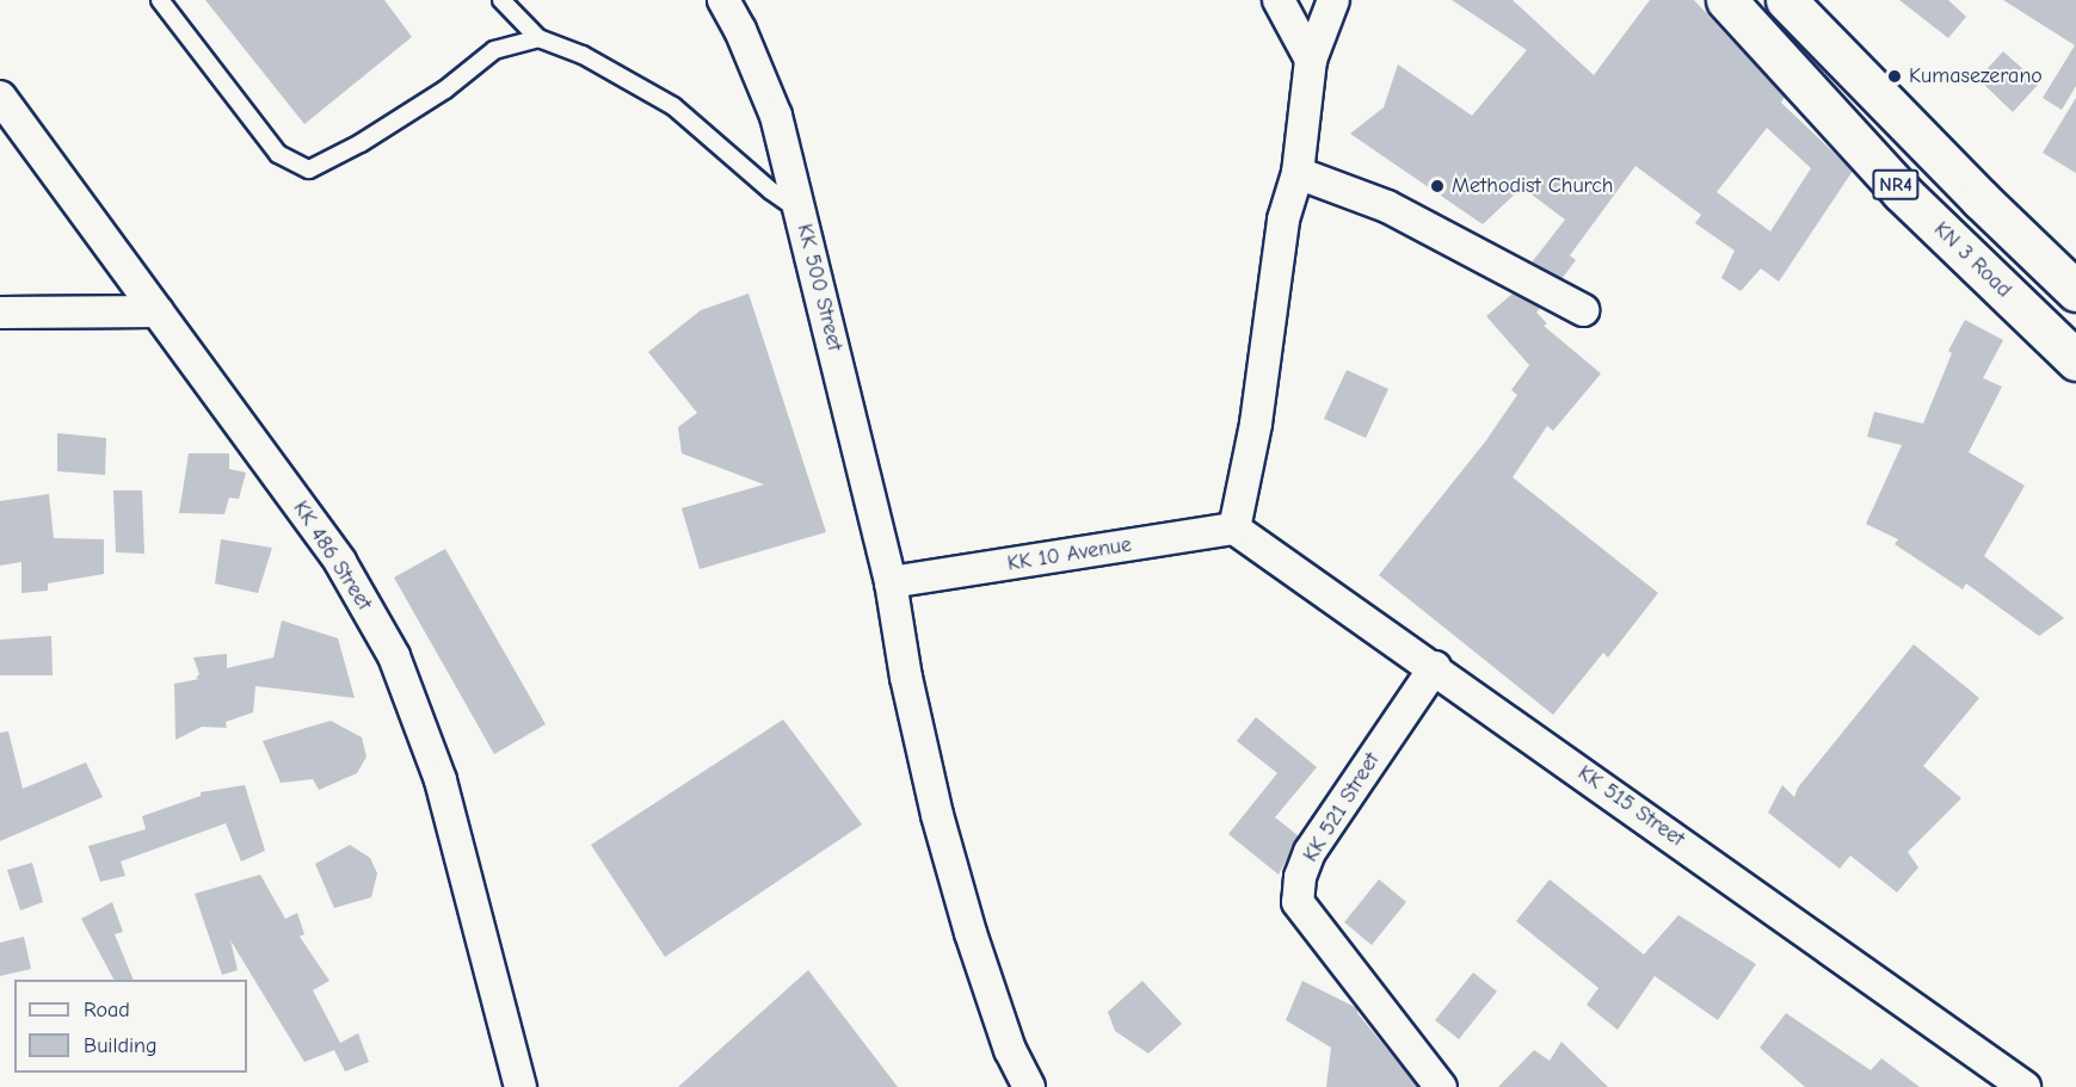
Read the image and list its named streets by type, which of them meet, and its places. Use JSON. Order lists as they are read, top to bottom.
{
  "streets": {
    "highway": ["NR4", "KN 3 Road"],
    "street": [
      "KK 500 Street",
      "KK 10 Avenue",
      "KK 486 Street",
      "KK 515 Street",
      "KK 521 Street"
    ]
  },
  "crossings": [
    ["KK 500 Street", "KK 10 Avenue"],
    ["KK 10 Avenue", "KK 515 Street"],
    ["KK 515 Street", "KK 521 Street"]
  ],
  "places": ["Kumasezerano", "Methodist Church"],
  "legend": ["Road", "Building"]
}
